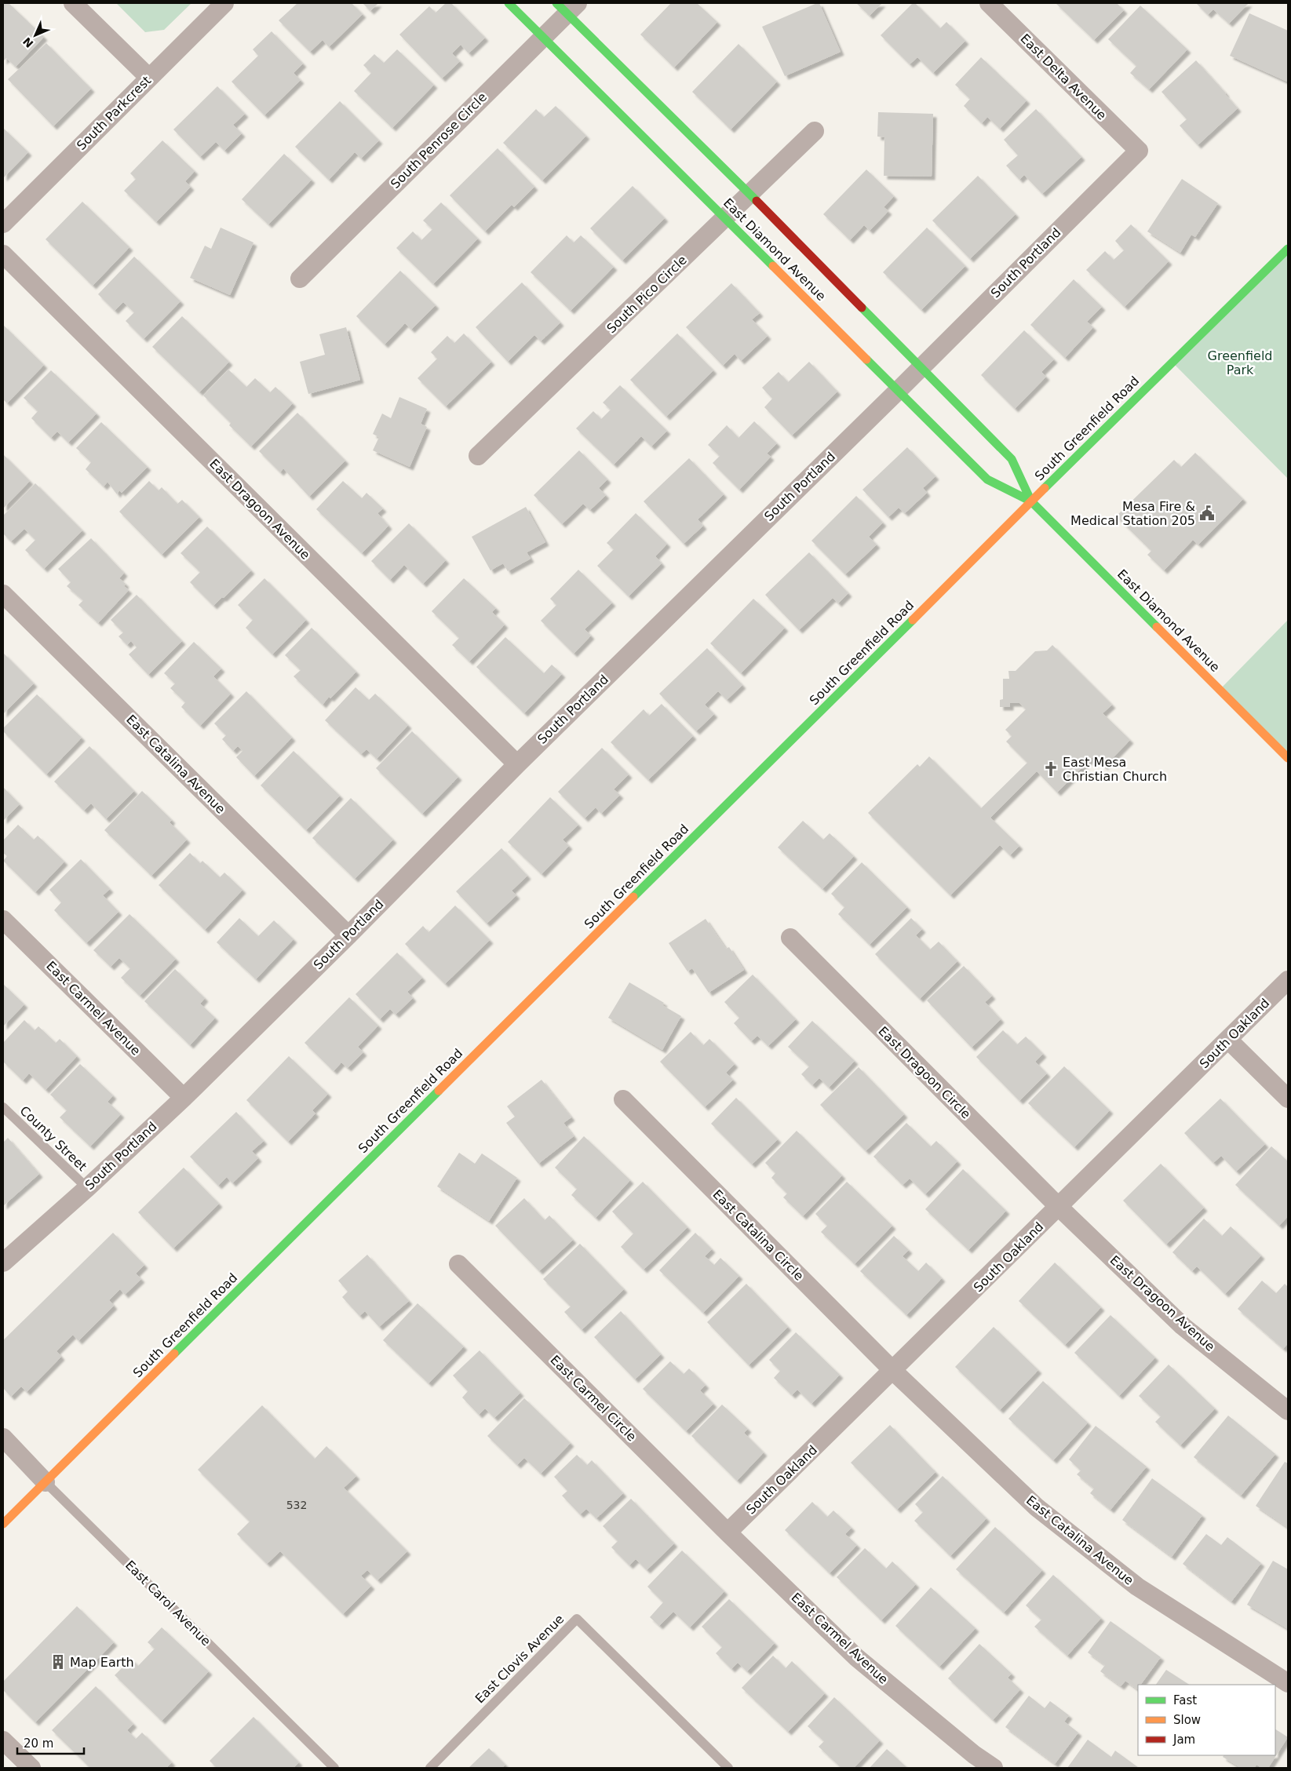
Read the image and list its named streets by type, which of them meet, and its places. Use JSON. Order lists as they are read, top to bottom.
{
  "streets": {
    "main road": ["East Diamond Avenue", "South Greenfield Road"],
    "street": [
      "East Delta Avenue",
      "South Parkcrest",
      "South Penrose Circle",
      "South Portland",
      "South Pico Circle",
      "East Dragoon Avenue",
      "East Catalina Avenue",
      "East Carmel Avenue",
      "South Oakland",
      "East Dragoon Circle",
      "East Catalina Circle",
      "East Carmel Circle",
      "East Carol Avenue"
    ],
    "lane": ["County Street", "East Clovis Avenue"]
  },
  "crossings": [
    ["East Delta Avenue", "South Portland"],
    ["South Penrose Circle", "East Diamond Avenue"],
    ["East Diamond Avenue", "South Portland"],
    ["East Diamond Avenue", "South Pico Circle"],
    ["East Diamond Avenue", "South Greenfield Road"],
    ["South Portland", "East Dragoon Avenue"],
    ["South Portland", "East Catalina Avenue"],
    ["South Portland", "East Carmel Avenue"],
    ["South Portland", "County Street"],
    ["South Greenfield Road", "East Carol Avenue"],
    ["East Dragoon Avenue", "South Oakland"],
    ["East Dragoon Avenue", "East Dragoon Circle"],
    ["East Catalina Avenue", "South Oakland"],
    ["East Catalina Avenue", "East Catalina Circle"],
    ["East Carmel Avenue", "South Oakland"],
    ["East Carmel Avenue", "East Carmel Circle"],
    ["South Oakland", "East Dragoon Circle"],
    ["South Oakland", "East Catalina Circle"],
    ["South Oakland", "East Carmel Circle"]
  ],
  "parks": ["Greenfield Park"],
  "places": {
    "public building": ["Mesa Fire & Medical Station 205"],
    "church": ["East Mesa Christian Church"],
    "building": ["Map Earth"]
  },
  "house_numbers": ["532"],
  "legend": ["Fast", "Slow", "Jam"],
  "scale_bar": "20 m",
  "north": "bottom left"
}
